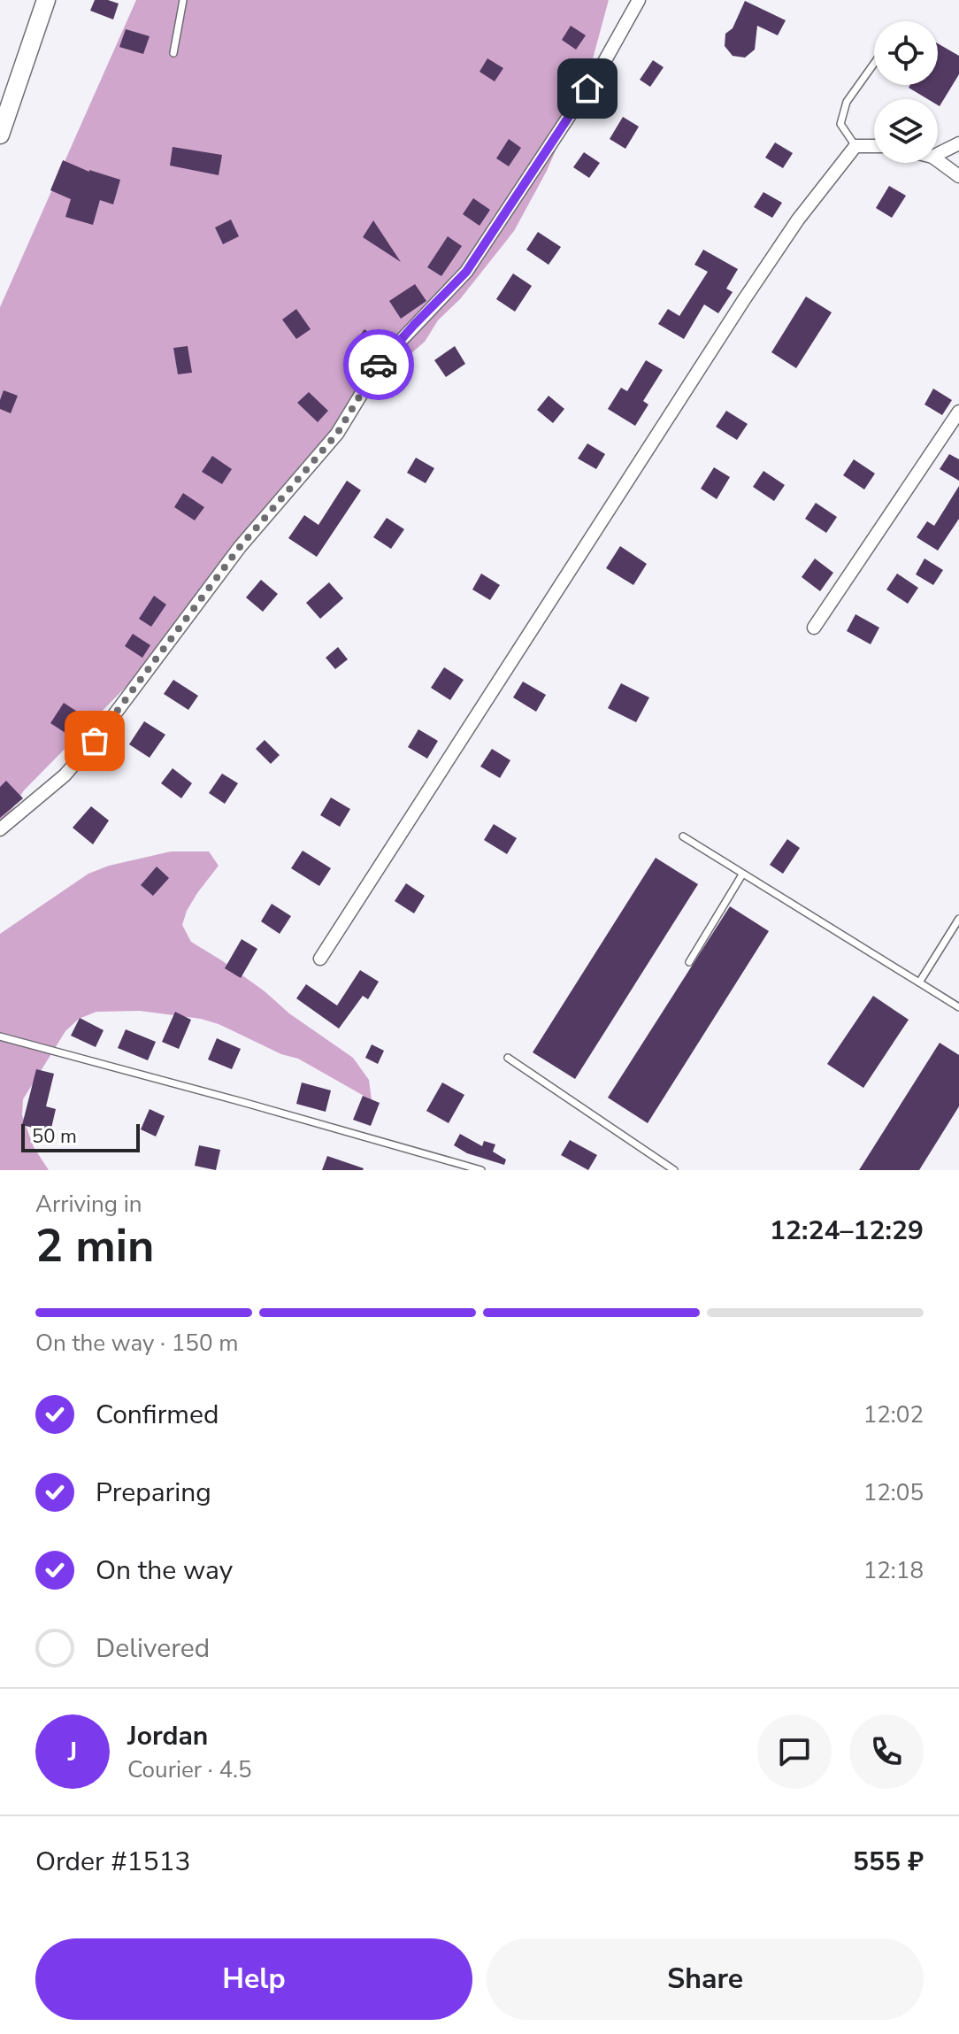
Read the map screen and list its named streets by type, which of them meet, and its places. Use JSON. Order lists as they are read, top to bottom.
{
  "scale_bar": "50 m",
  "page": {
    "scale": "50 m",
    "heading": ["2 min", "Arriving in", "12:24–12:29"],
    "panel": [
      "Jordan",
      "Courier · 4.5",
      "Order #1513",
      "555 ₽"
    ],
    "bar": "On the way · 150 m",
    "list": [
      ["Confirmed", "12:02"],
      ["Preparing", "12:05"],
      ["On the way", "12:18"],
      "Delivered"
    ],
    "round": "J",
    "buttons": ["Help", "Share"]
  }
}
